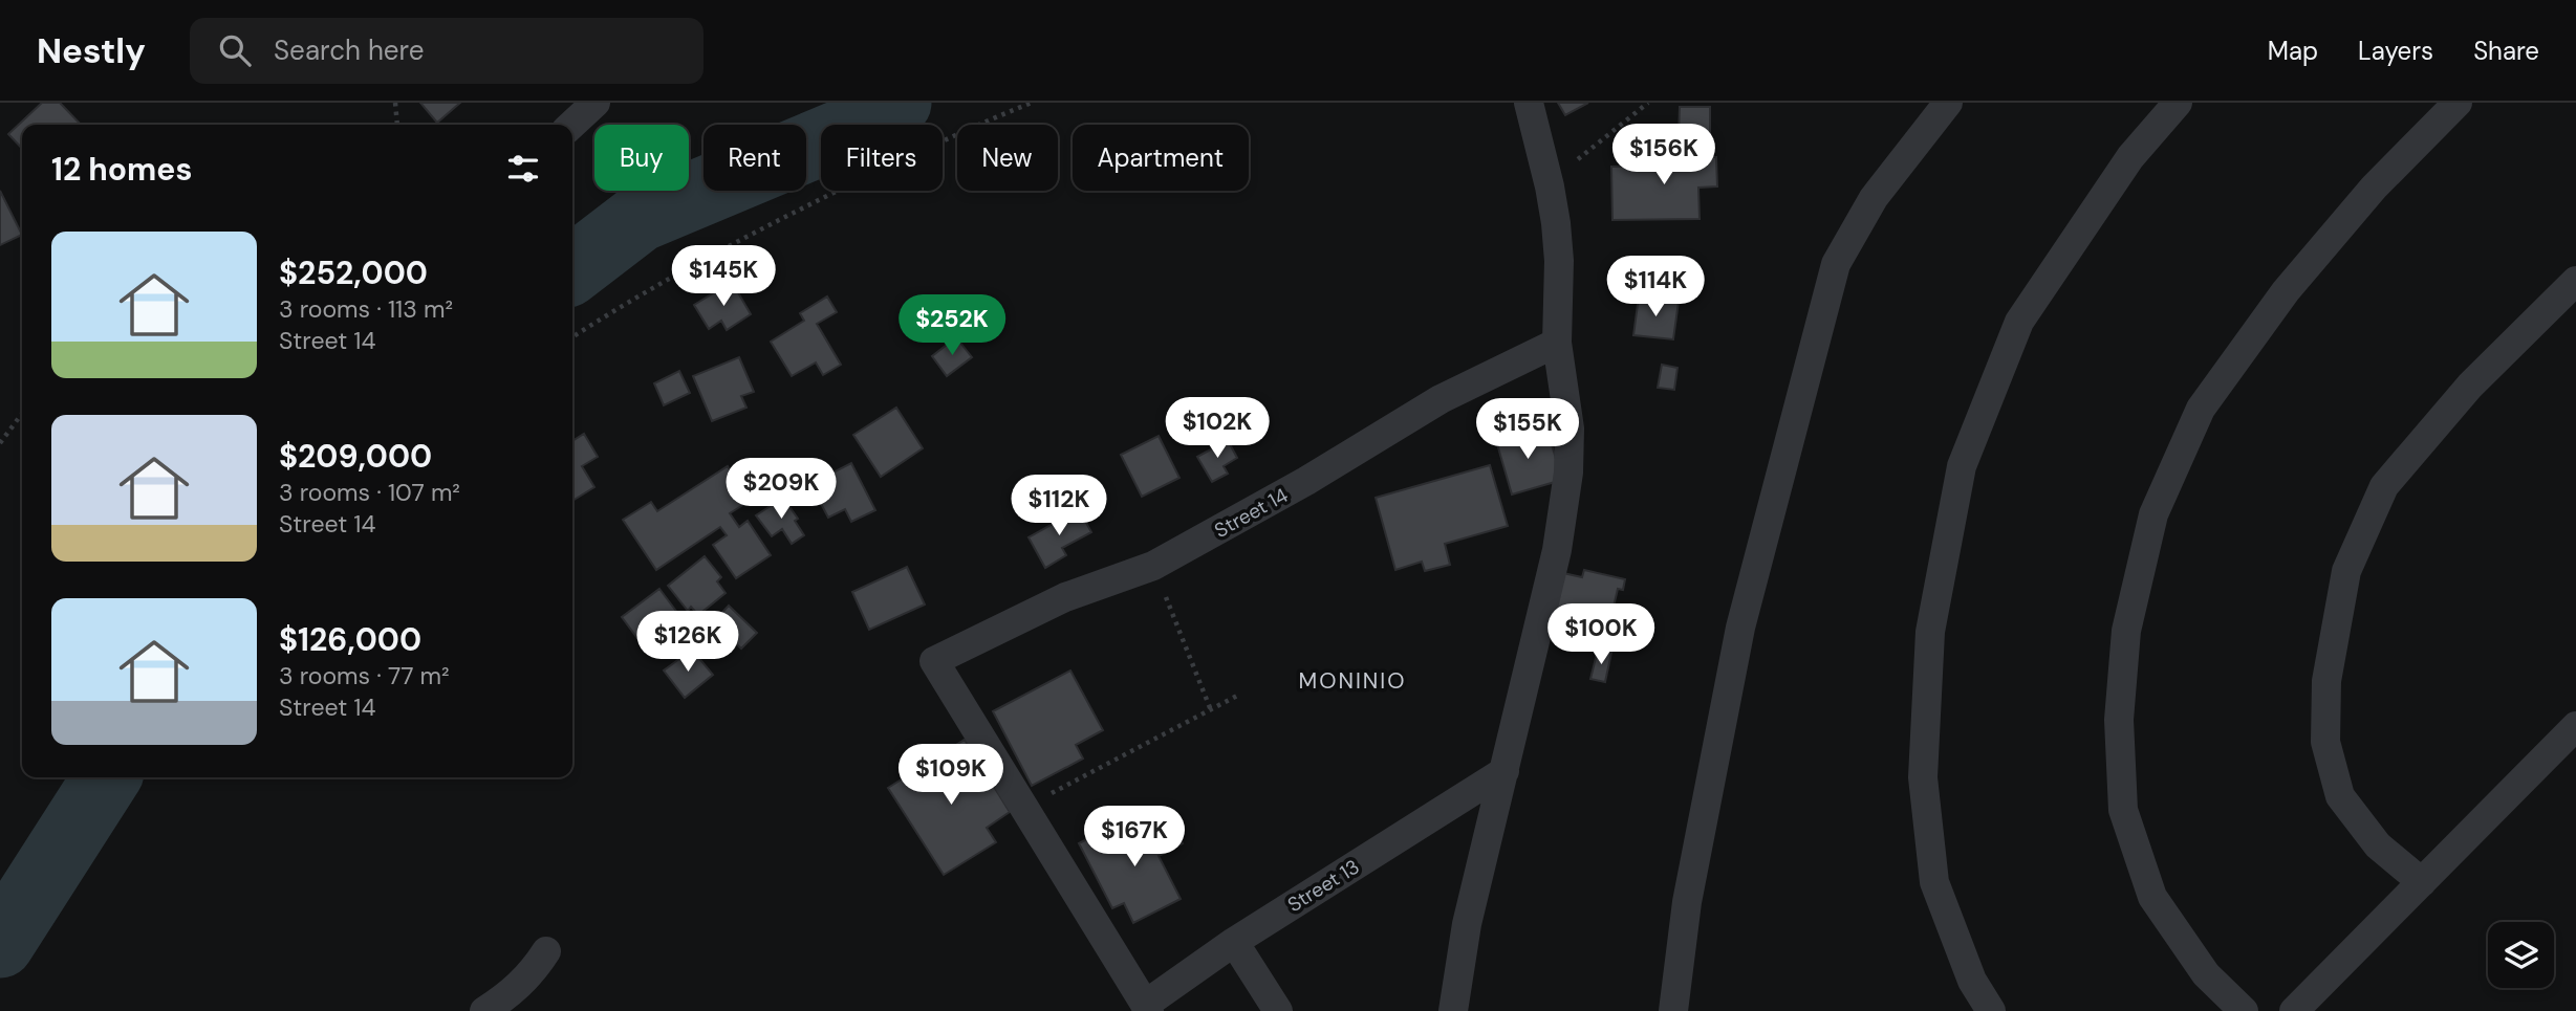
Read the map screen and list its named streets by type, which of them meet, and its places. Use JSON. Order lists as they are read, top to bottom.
{
  "streets": {
    "street": ["Street 14", "Street 13"]
  },
  "crossings": [
    ["Street 14", "Street 13"]
  ],
  "districts": ["MONINIO"],
  "page": {
    "header": "Nestly",
    "search": "Search here",
    "nav": ["Map", "Layers", "Share"],
    "price": [
      "$156K",
      "$145K",
      "$114K",
      "$252K",
      "$102K",
      "$155K",
      "$209K",
      "$112K",
      "$100K",
      "$126K",
      "$109K",
      "$167K"
    ],
    "chip": [
      "Buy",
      "Rent",
      "Filters",
      "New",
      "Apartment"
    ],
    "heading": "12 homes",
    "list": [
      {
        "name": "$252,000",
        "note": "3 rooms · 113 m² · Street 14"
      },
      {
        "name": "$209,000",
        "note": "3 rooms · 107 m² · Street 14"
      },
      {
        "name": "$126,000",
        "note": "3 rooms · 77 m² · Street 14"
      }
    ]
  }
}
